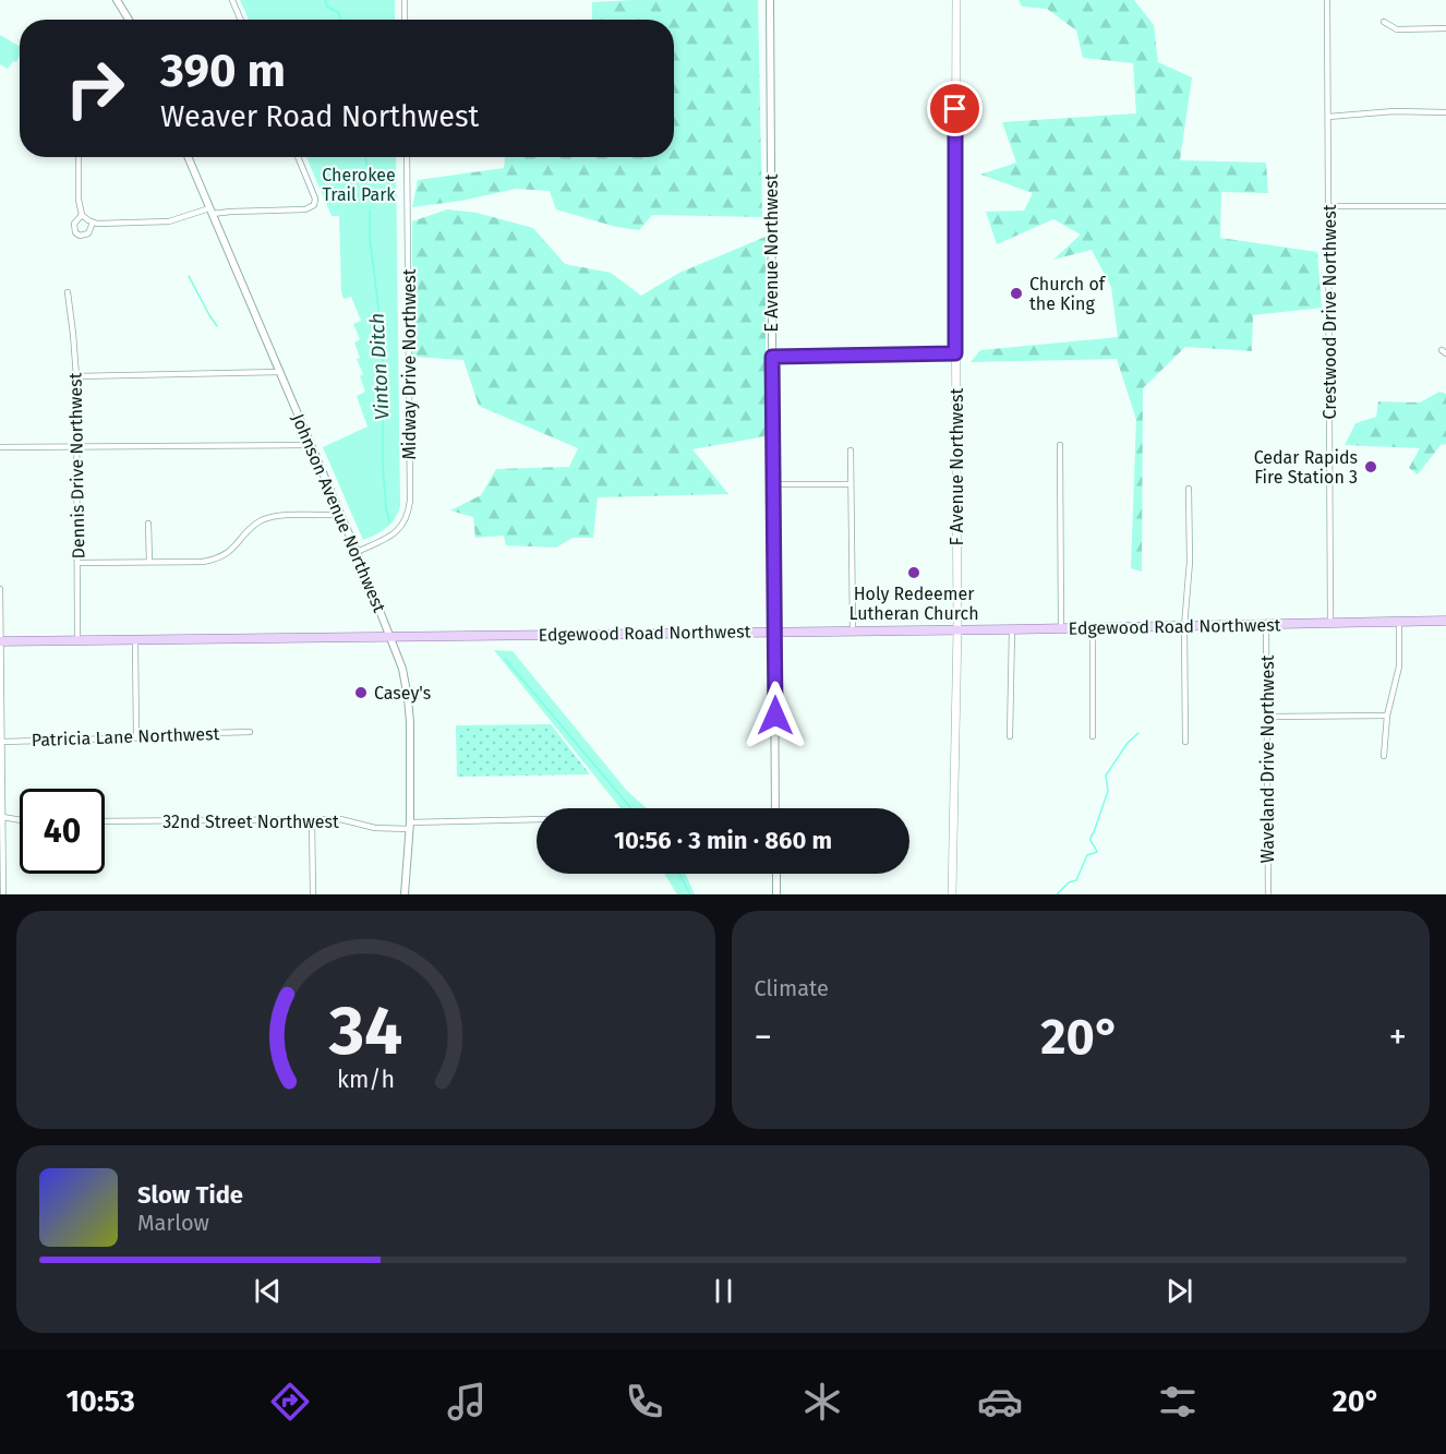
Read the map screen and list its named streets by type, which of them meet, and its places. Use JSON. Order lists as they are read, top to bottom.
{
  "streets": {
    "main road": ["F Avenue Northwest", "Edgewood Road Northwest"],
    "street": [
      "E Avenue Northwest",
      "Crestwood Drive Northwest",
      "Midway Drive Northwest",
      "Dennis Drive Northwest",
      "Johnson Avenue Northwest",
      "Patricia Lane Northwest",
      "Waveland Drive Northwest",
      "32nd Street Northwest"
    ]
  },
  "crossings": [
    ["E Avenue Northwest", "Edgewood Road Northwest"],
    ["Crestwood Drive Northwest", "Edgewood Road Northwest"],
    ["Midway Drive Northwest", "Johnson Avenue Northwest"],
    ["Dennis Drive Northwest", "Edgewood Road Northwest"],
    ["F Avenue Northwest", "Edgewood Road Northwest"],
    ["Johnson Avenue Northwest", "Edgewood Road Northwest"],
    ["Johnson Avenue Northwest", "32nd Street Northwest"],
    ["Edgewood Road Northwest", "Waveland Drive Northwest"]
  ],
  "water": ["Vinton Ditch"],
  "parks": ["Cherokee Trail Park"],
  "places": [
    "Church of the King",
    "Cedar Rapids Fire Station 3",
    "Holy Redeemer Lutheran Church",
    "Casey's"
  ],
  "page": {
    "turn": ["390 m", "Weaver Road Northwest"],
    "limit": "40",
    "trip": "10:56 · 3 min · 860 m",
    "tile": "Climate",
    "heat": ["−", "20°", "+"],
    "song": ["Slow Tide", "Marlow"],
    "tabs": ["10:53", "20°"],
    "gauge": ["34", "km/h"]
  }
}
